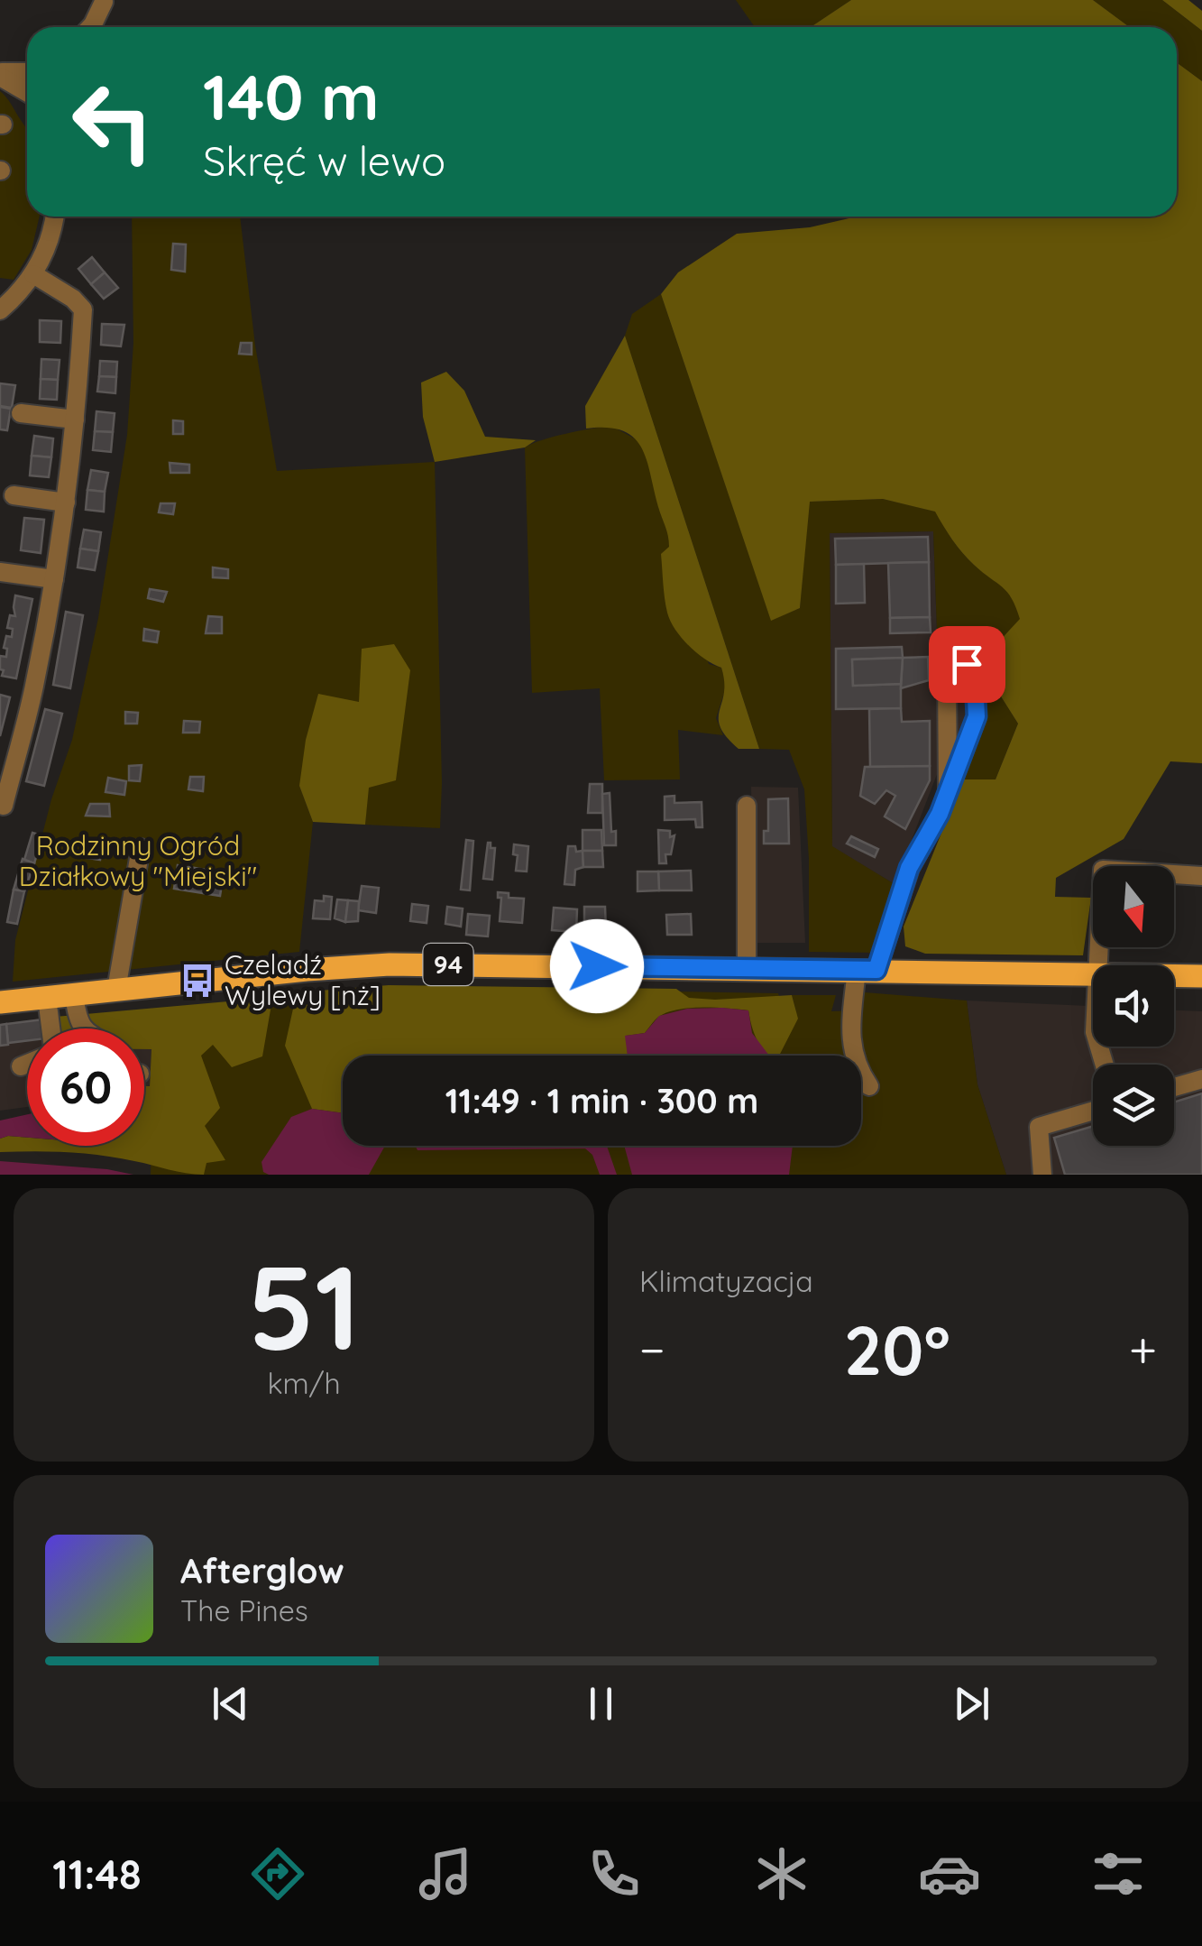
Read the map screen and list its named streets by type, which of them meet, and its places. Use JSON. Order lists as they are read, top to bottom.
{
  "streets": {
    "main road": ["94"]
  },
  "parks": ["Rodzinny Ogród Działkowy \"Miejski\""],
  "places": {
    "bus stop": ["Czeladź Wylewy [nż]"]
  },
  "north": "bottom",
  "page": {
    "turn": ["140 m", "Skręć w lewo"],
    "limit": "60",
    "trip": "11:49 · 1 min · 300 m",
    "tile": [
      ["51", "km/h"],
      "Klimatyzacja"
    ],
    "heat": ["−", "20°", "+"],
    "song": ["Afterglow", "The Pines"],
    "tabs": "11:48"
  }
}
